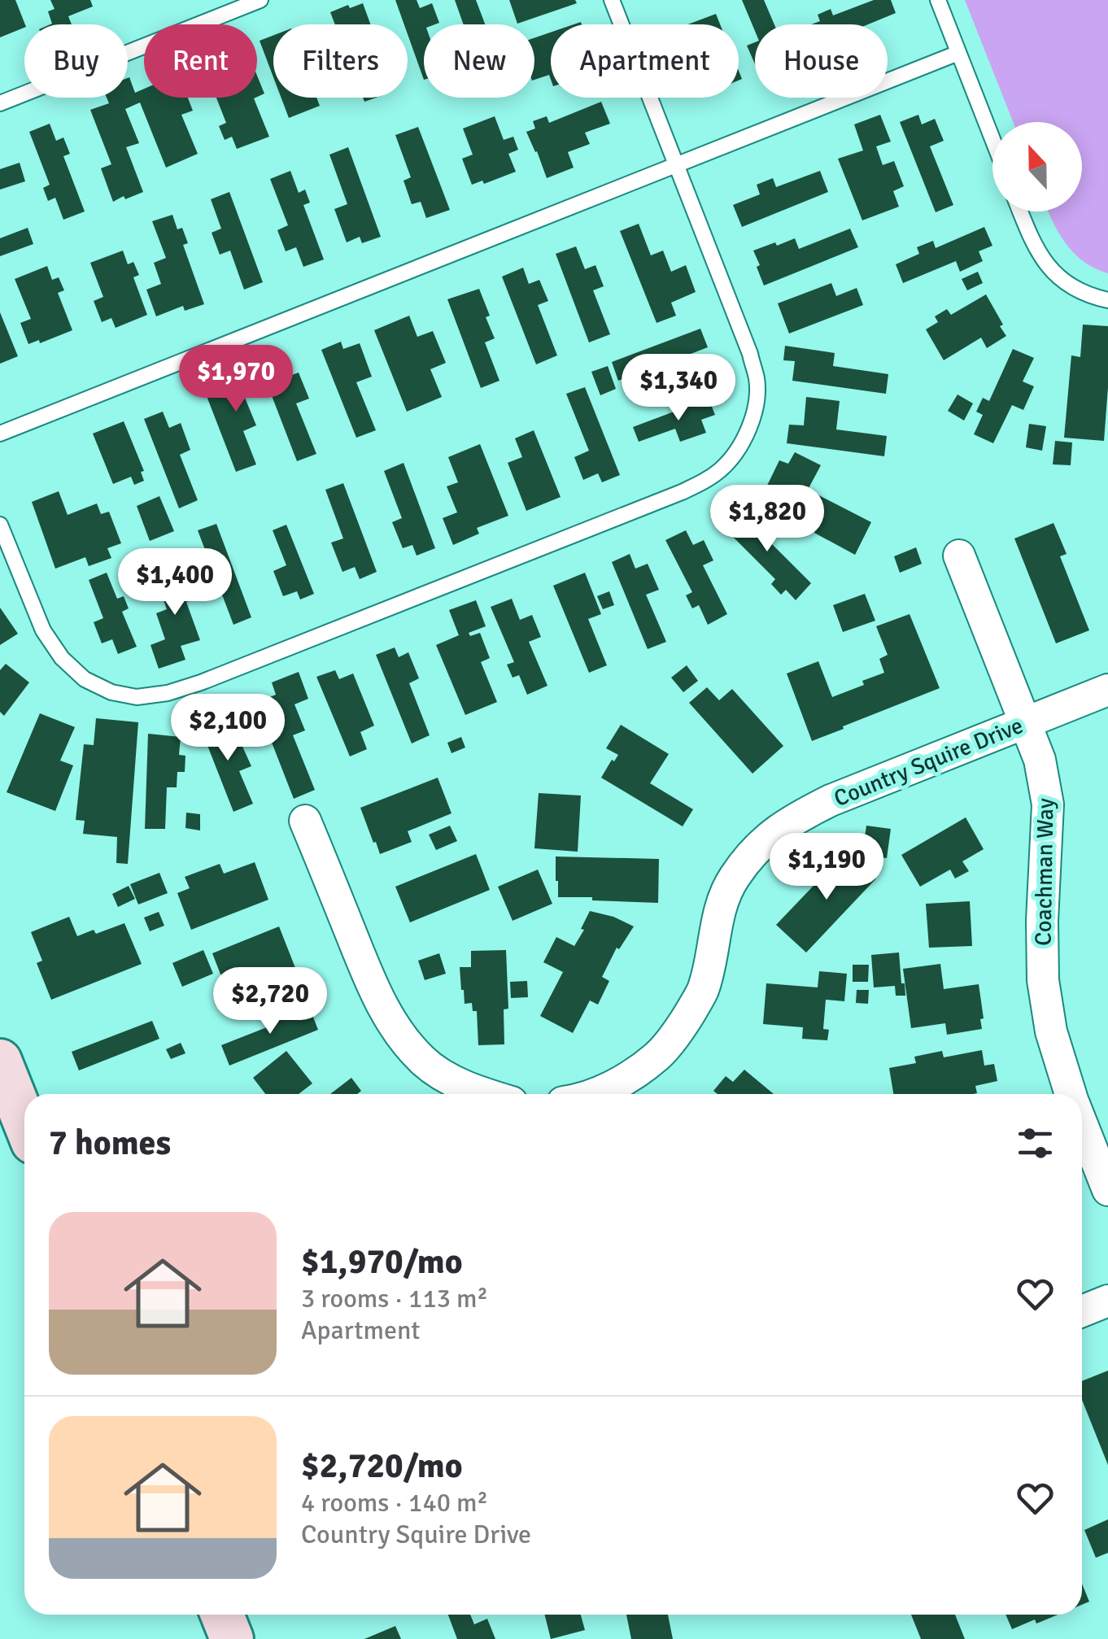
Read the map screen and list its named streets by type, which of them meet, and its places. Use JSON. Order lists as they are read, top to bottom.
{
  "streets": {
    "street": ["Country Squire Drive", "Coachman Way"]
  },
  "crossings": [
    ["Country Squire Drive", "Coachman Way"]
  ],
  "north": "top",
  "page": {
    "chip": [
      "Buy",
      "Rent",
      "Filters",
      "New",
      "Apartment",
      "House"
    ],
    "price": [
      "$1,970",
      "$1,340",
      "$1,820",
      "$1,400",
      "$2,100",
      "$1,190",
      "$2,720"
    ],
    "heading": "7 homes",
    "list": [
      {
        "name": "$1,970/mo",
        "note": "3 rooms · 113 m² · Apartment"
      },
      {
        "name": "$2,720/mo",
        "note": "4 rooms · 140 m² · Country Squire Drive"
      }
    ]
  }
}
